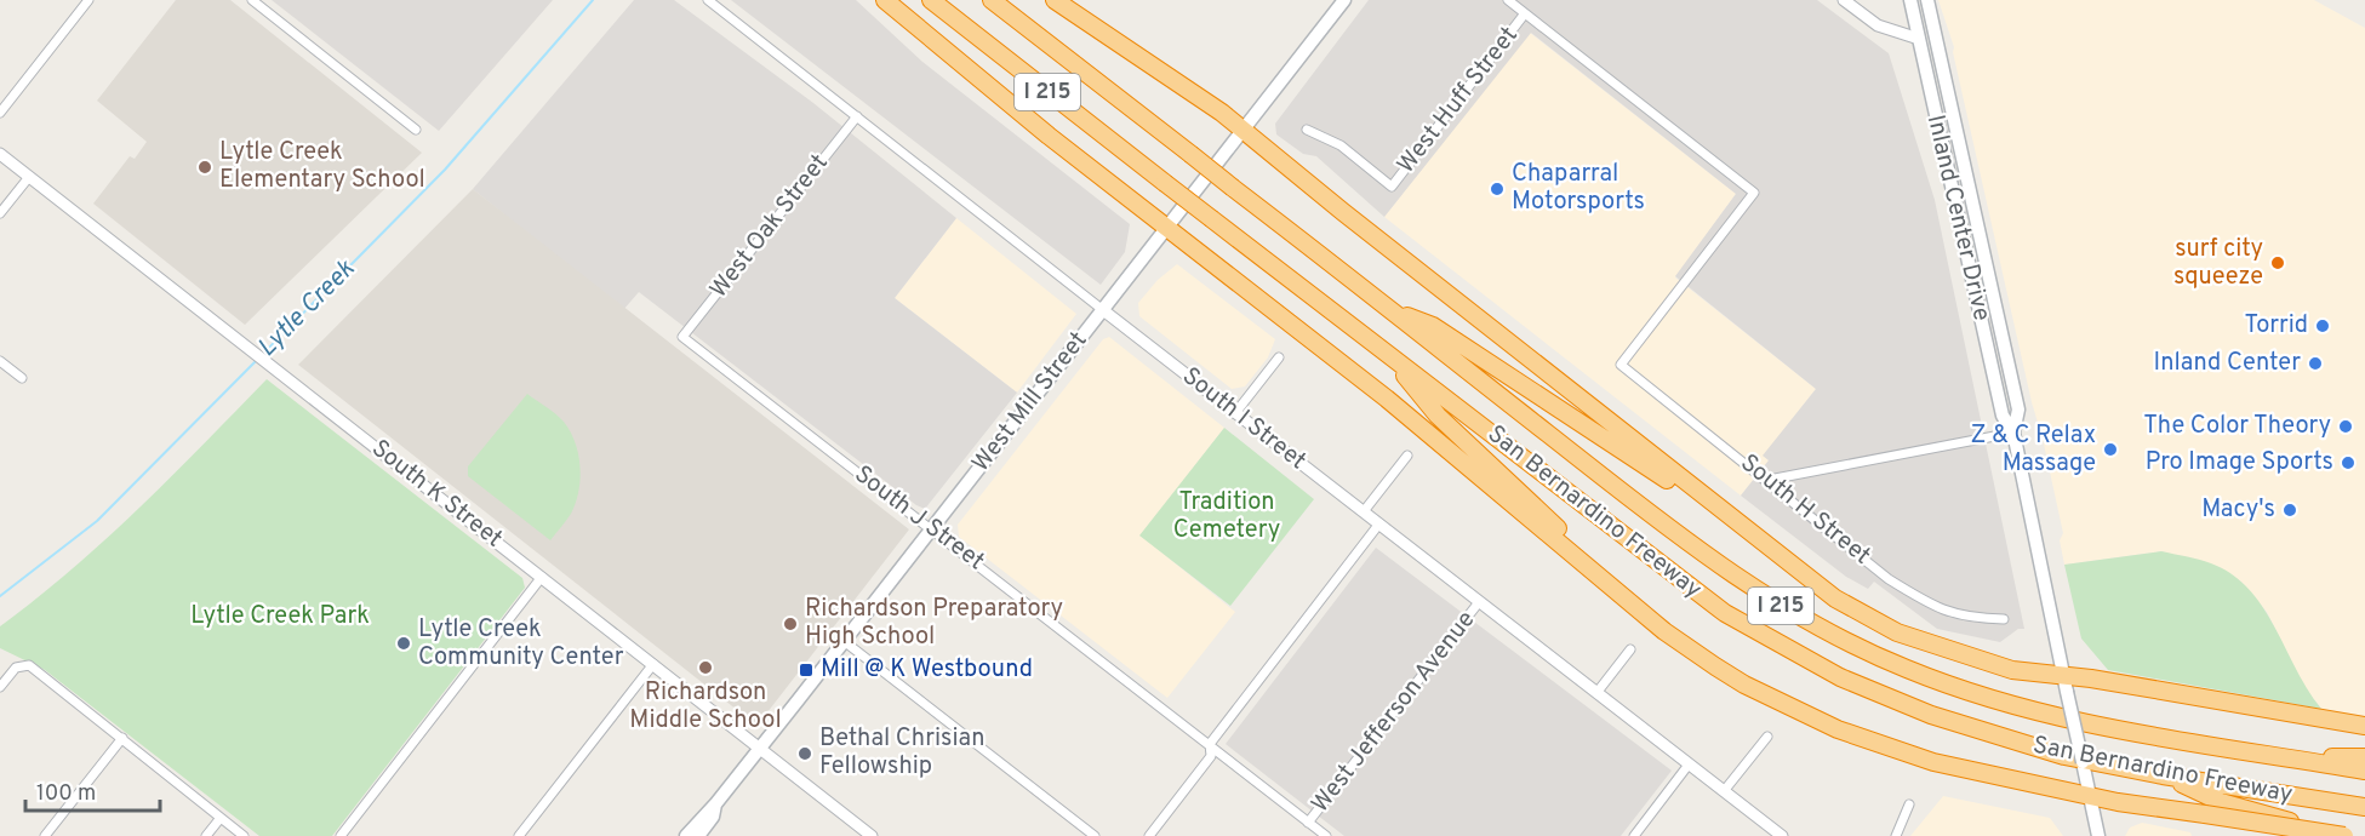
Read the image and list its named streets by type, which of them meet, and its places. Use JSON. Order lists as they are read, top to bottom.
{
  "streets": {
    "highway": ["I 215", "San Bernardino Freeway"],
    "main road": ["Inland Center Drive", "West Mill Street"],
    "street": [
      "West Huff Street",
      "West Oak Street",
      "South I Street",
      "South K Street",
      "South H Street",
      "South J Street",
      "West Jefferson Avenue"
    ]
  },
  "crossings": [
    ["West Huff Street", "South H Street"],
    ["West Oak Street", "South I Street"],
    ["West Oak Street", "South J Street"],
    ["West Mill Street", "South I Street"],
    ["West Mill Street", "South K Street"],
    ["West Mill Street", "South J Street"],
    ["South I Street", "West Jefferson Avenue"],
    ["South J Street", "West Jefferson Avenue"]
  ],
  "water": ["Lytle Creek"],
  "parks": ["Tradition Cemetery", "Lytle Creek Park"],
  "places": {
    "other": [
      "Lytle Creek Elementary School",
      "Chaparral Motorsports",
      "surf city squeeze",
      "Torrid",
      "Inland Center",
      "The Color Theory",
      "Z & C Relax Massage",
      "Pro Image Sports",
      "Macy's",
      "Richardson Preparatory High School",
      "Lytle Creek Community Center",
      "Richardson Middle School",
      "Bethal Chrisian Fellowship"
    ],
    "transit": ["Mill @ K Westbound"]
  },
  "scale_bar": "100 m"
}
